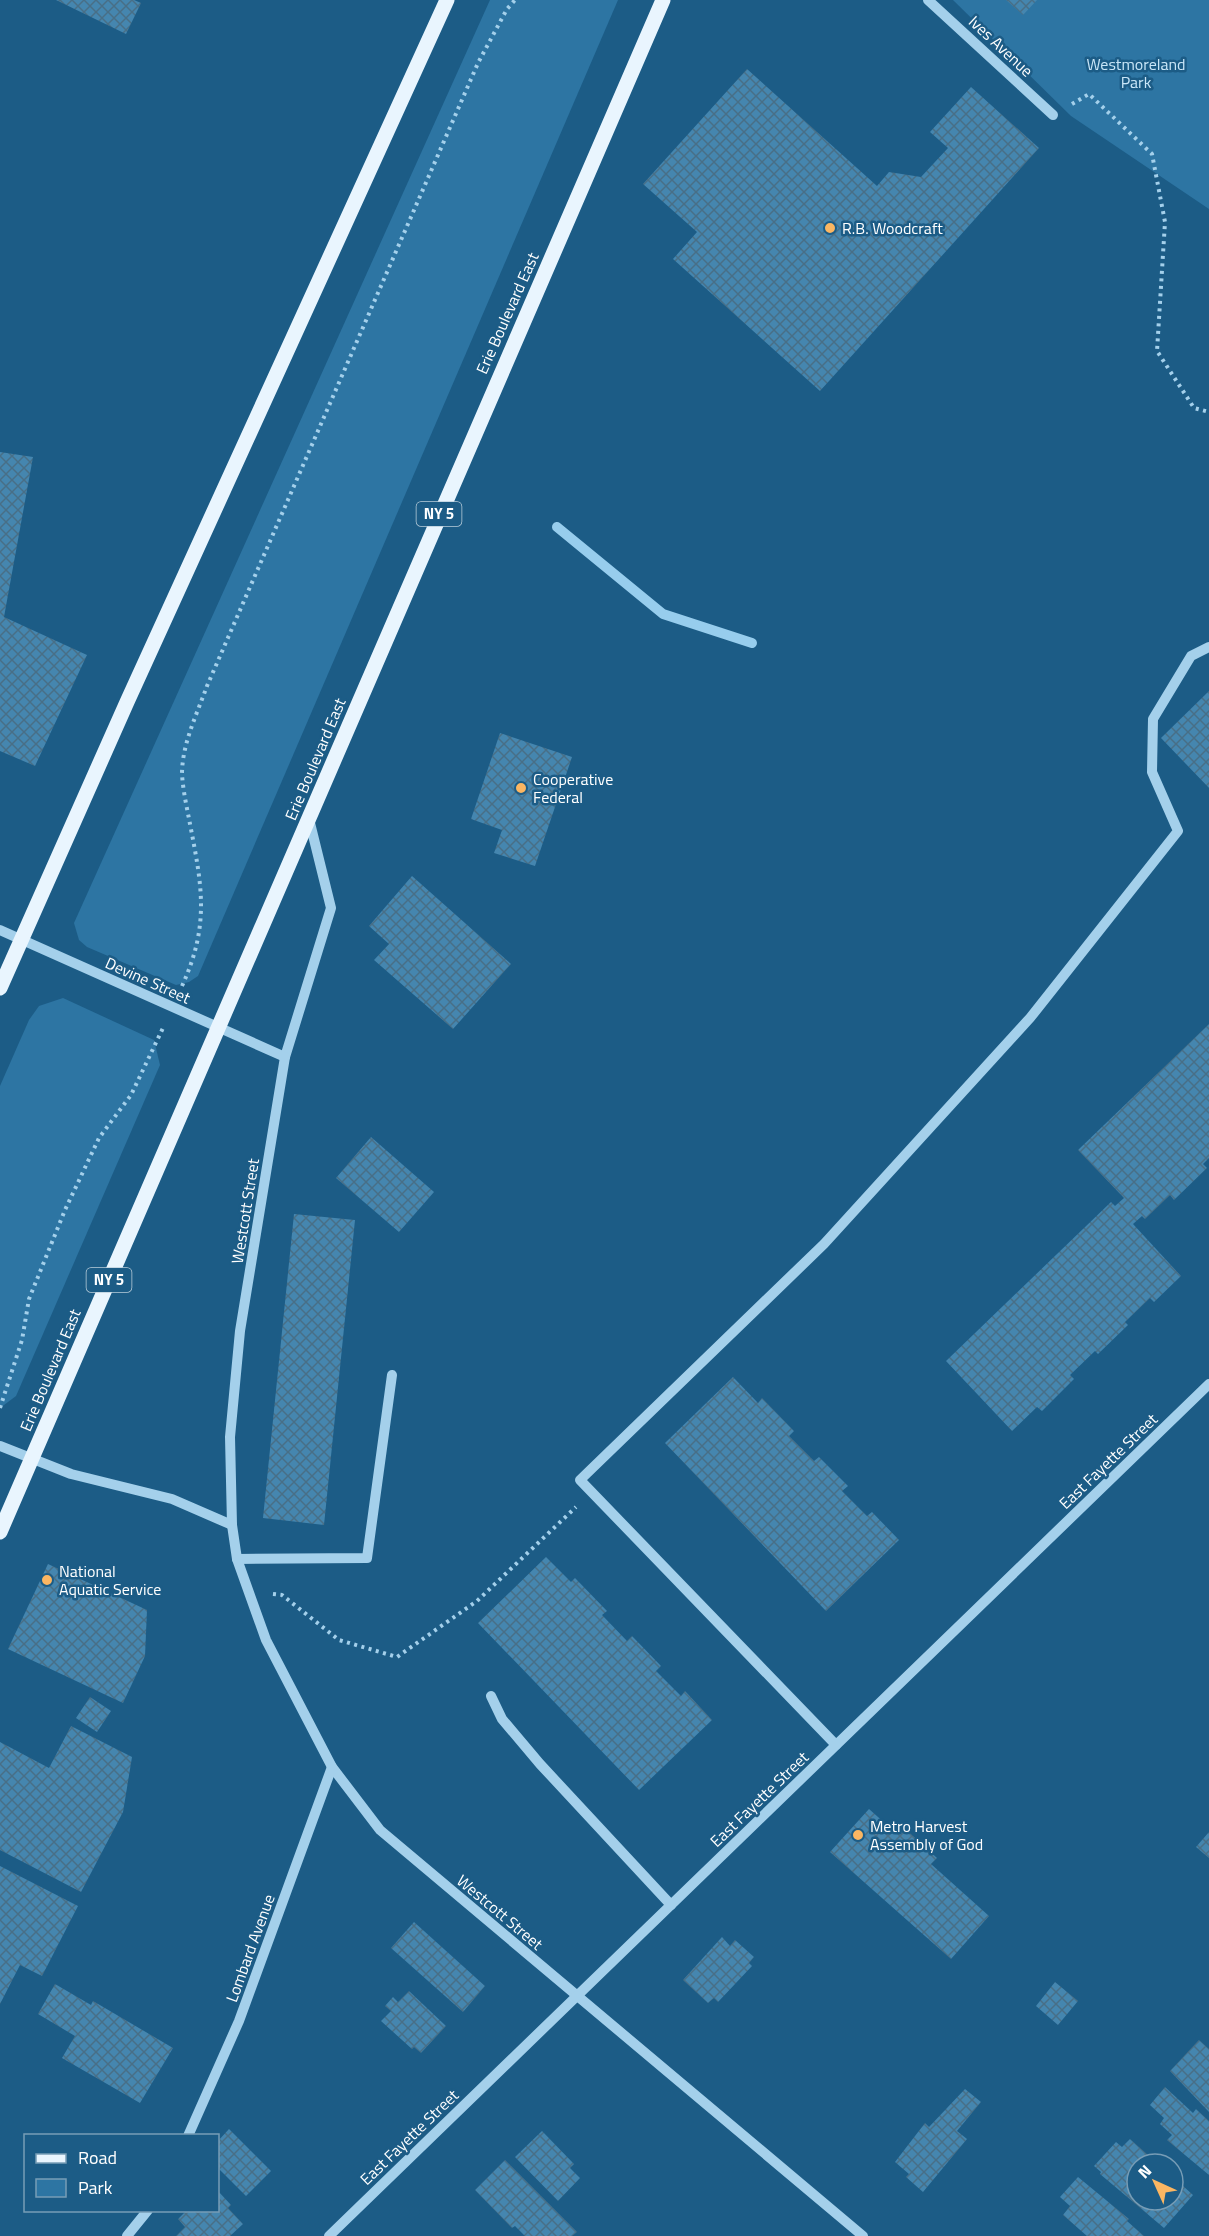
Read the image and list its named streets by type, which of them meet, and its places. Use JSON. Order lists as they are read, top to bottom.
{
  "streets": {
    "main road": ["Erie Boulevard East", "NY 5"],
    "street": [
      "Ives Avenue",
      "Devine Street",
      "Westcott Street",
      "East Fayette Street",
      "Lombard Avenue"
    ]
  },
  "crossings": [
    ["Erie Boulevard East", "Devine Street"],
    ["Erie Boulevard East", "Westcott Street"],
    ["Devine Street", "Westcott Street"],
    ["Westcott Street", "East Fayette Street"],
    ["Westcott Street", "Lombard Avenue"]
  ],
  "parks": ["Westmoreland Park"],
  "places": [
    "R.B. Woodcraft",
    "Cooperative Federal",
    "National Aquatic Service",
    "Metro Harvest Assembly of God"
  ],
  "legend": ["Road", "Park"],
  "north": "top left"
}
